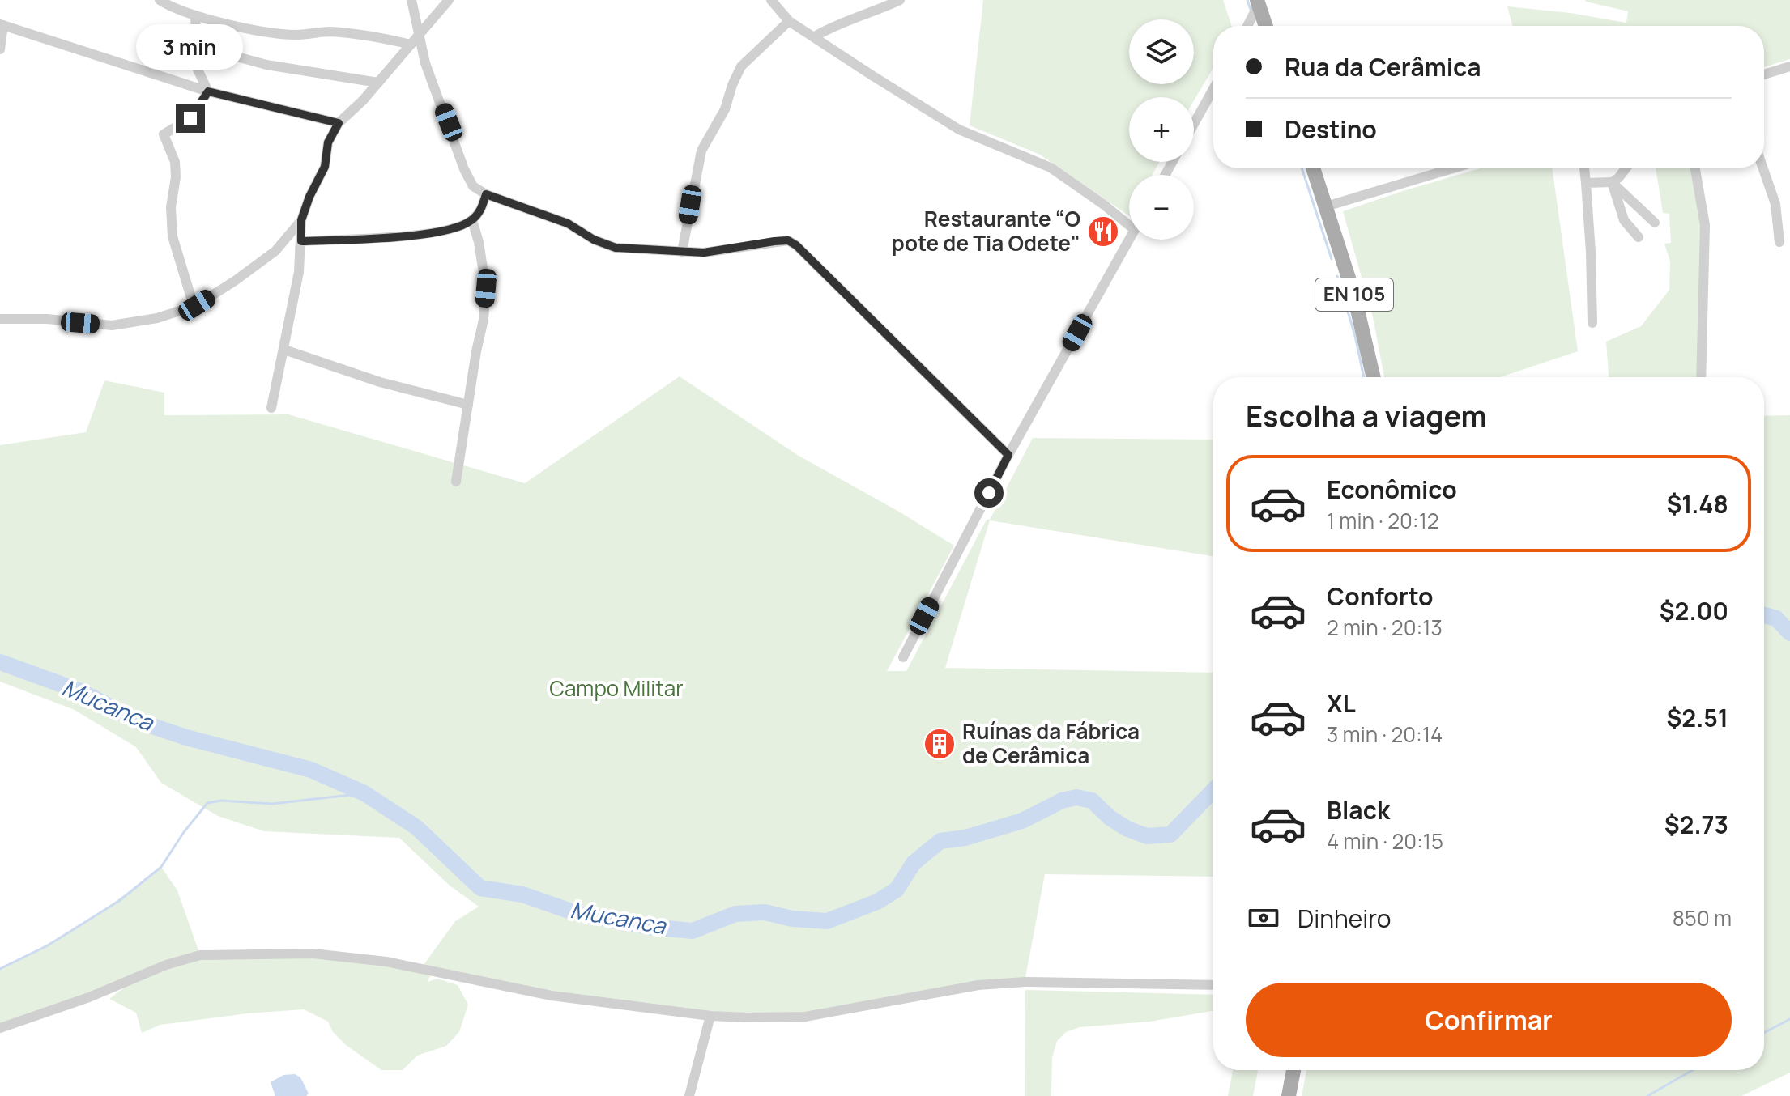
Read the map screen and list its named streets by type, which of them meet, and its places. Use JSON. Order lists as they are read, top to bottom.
{
  "streets": {
    "main road": ["EN 105"]
  },
  "water": ["Mucanca"],
  "parks": ["Campo Militar"],
  "places": {
    "restaurant": ["Restaurante “O pote de Tia Odete\""],
    "building": ["Ruínas da Fábrica de Cerâmica"]
  },
  "page": {
    "map_buttons": ["+", "−"],
    "bubble": "3 min",
    "banner": ["Rua da Cerâmica", "Destino"],
    "heading": "Escolha a viagem",
    "list": [
      {
        "name": "Econômico",
        "note": "1 min · 20:12",
        "value": "$1.48"
      },
      {
        "name": "Conforto",
        "note": "2 min · 20:13",
        "value": "$2.00"
      },
      {
        "name": "XL",
        "note": "3 min · 20:14",
        "value": "$2.51"
      },
      {
        "name": "Black",
        "note": "4 min · 20:15",
        "value": "$2.73"
      }
    ],
    "pay": ["Dinheiro", "850 m"],
    "buttons": "Confirmar"
  }
}
